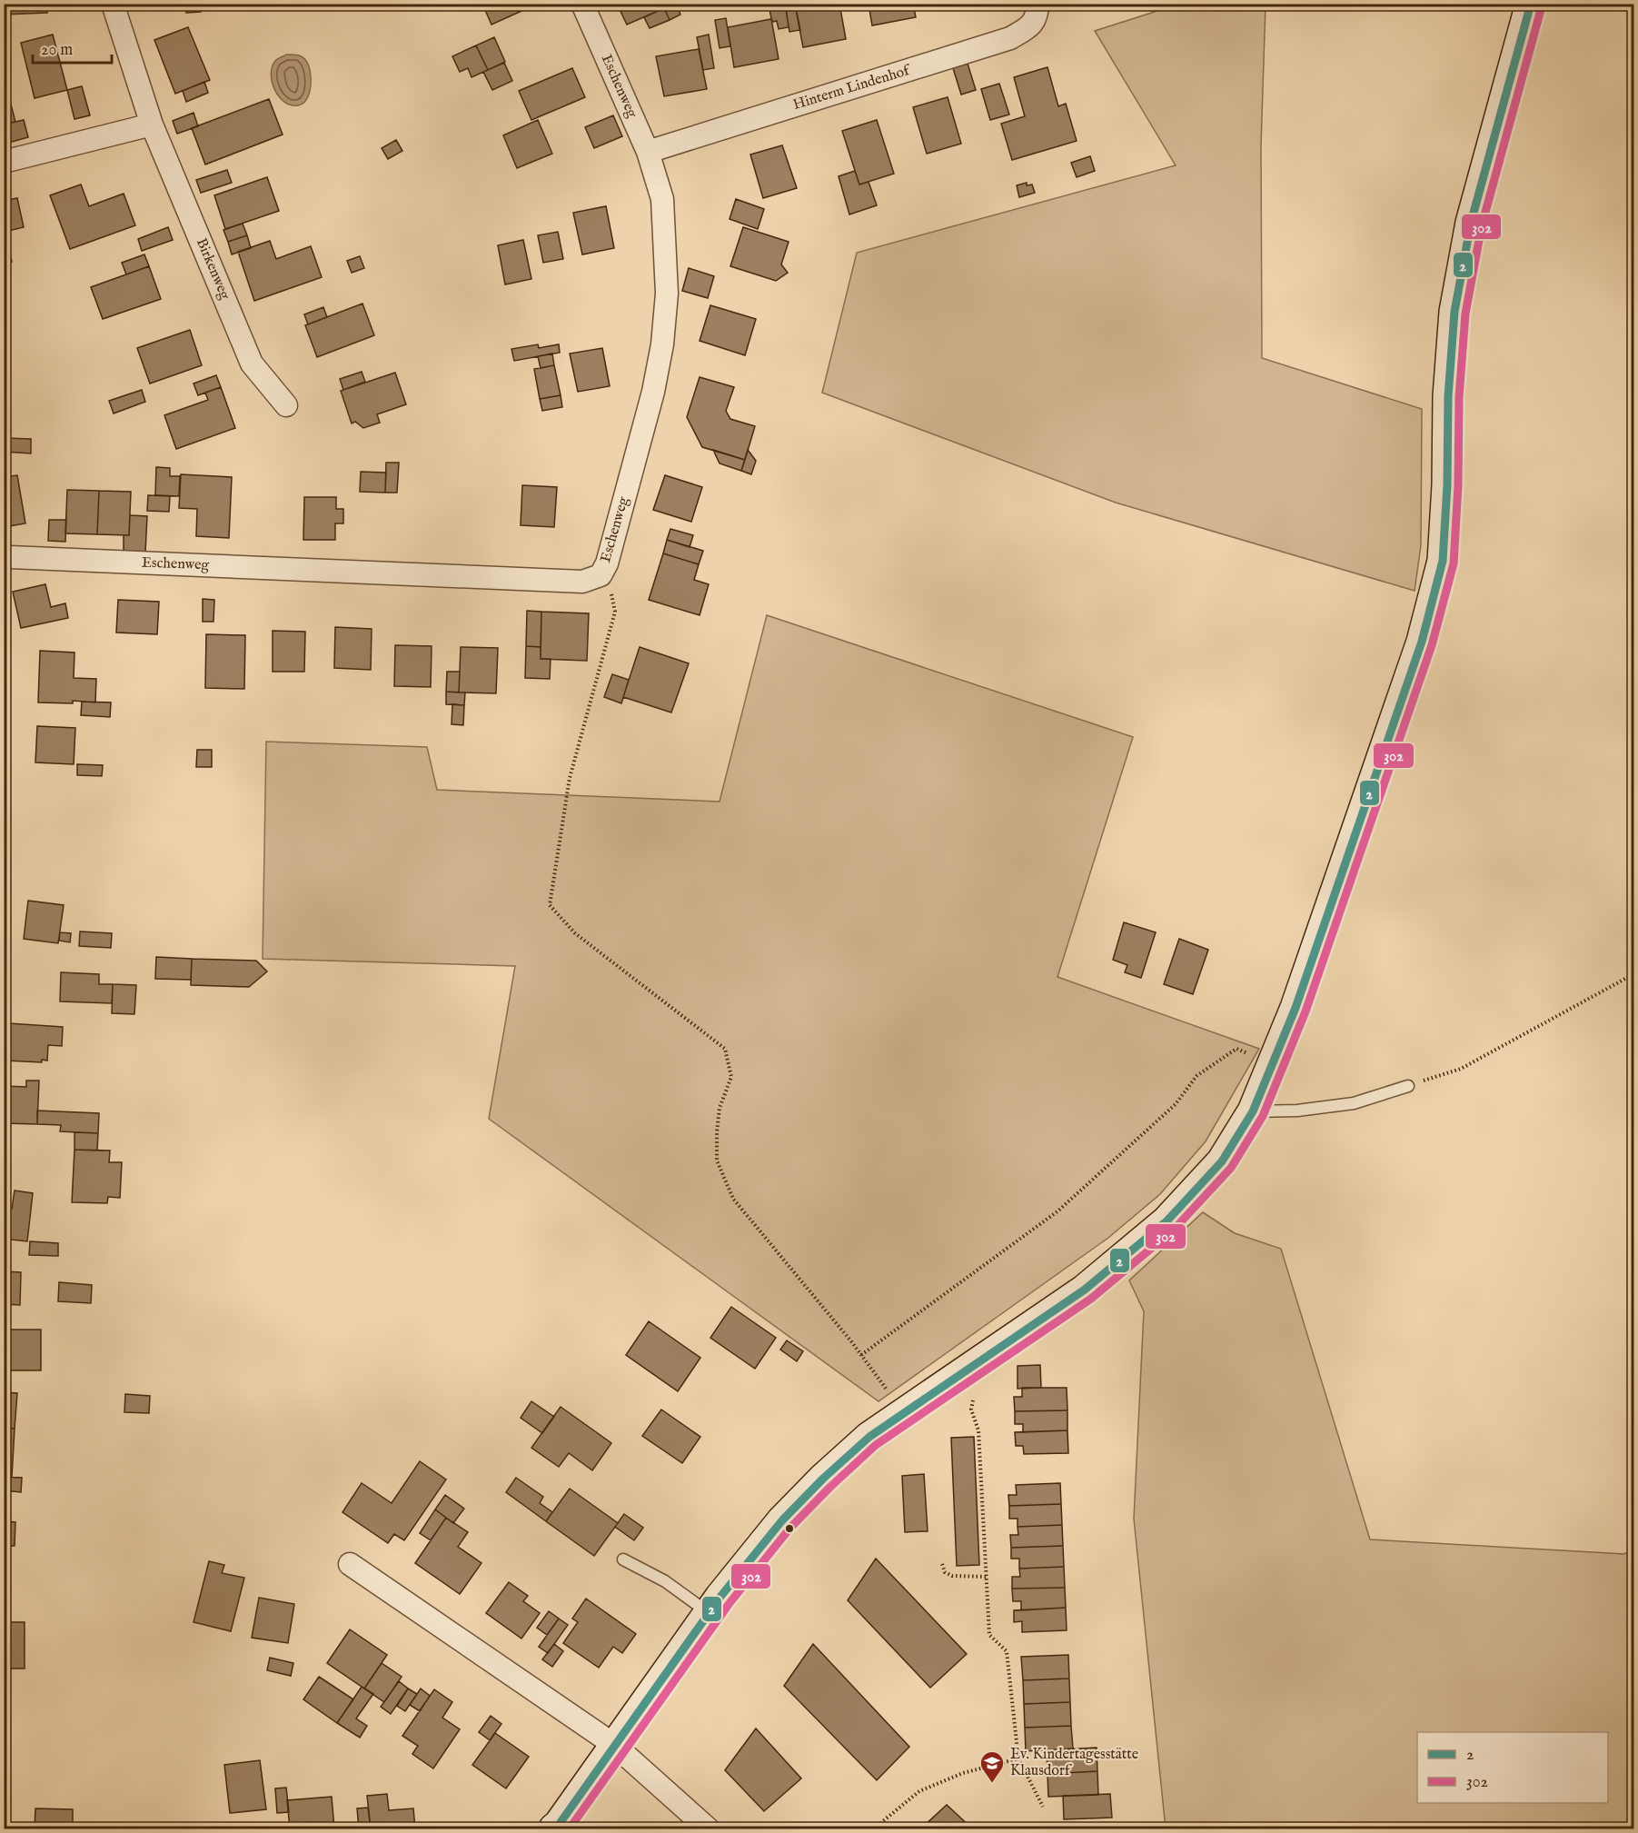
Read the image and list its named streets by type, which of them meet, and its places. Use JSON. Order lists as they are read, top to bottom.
{
  "streets": {
    "street": ["Eschenweg", "Hinterm Lindenhof", "Birkenweg"]
  },
  "crossings": [
    ["Eschenweg", "Hinterm Lindenhof"]
  ],
  "places": {
    "school or university": ["Ev. Kindertagesstätte Klausdorf"]
  },
  "lines": ["transit line 2", "transit line 302"],
  "legend": ["2", "302"],
  "scale_bar": "20 m"
}
